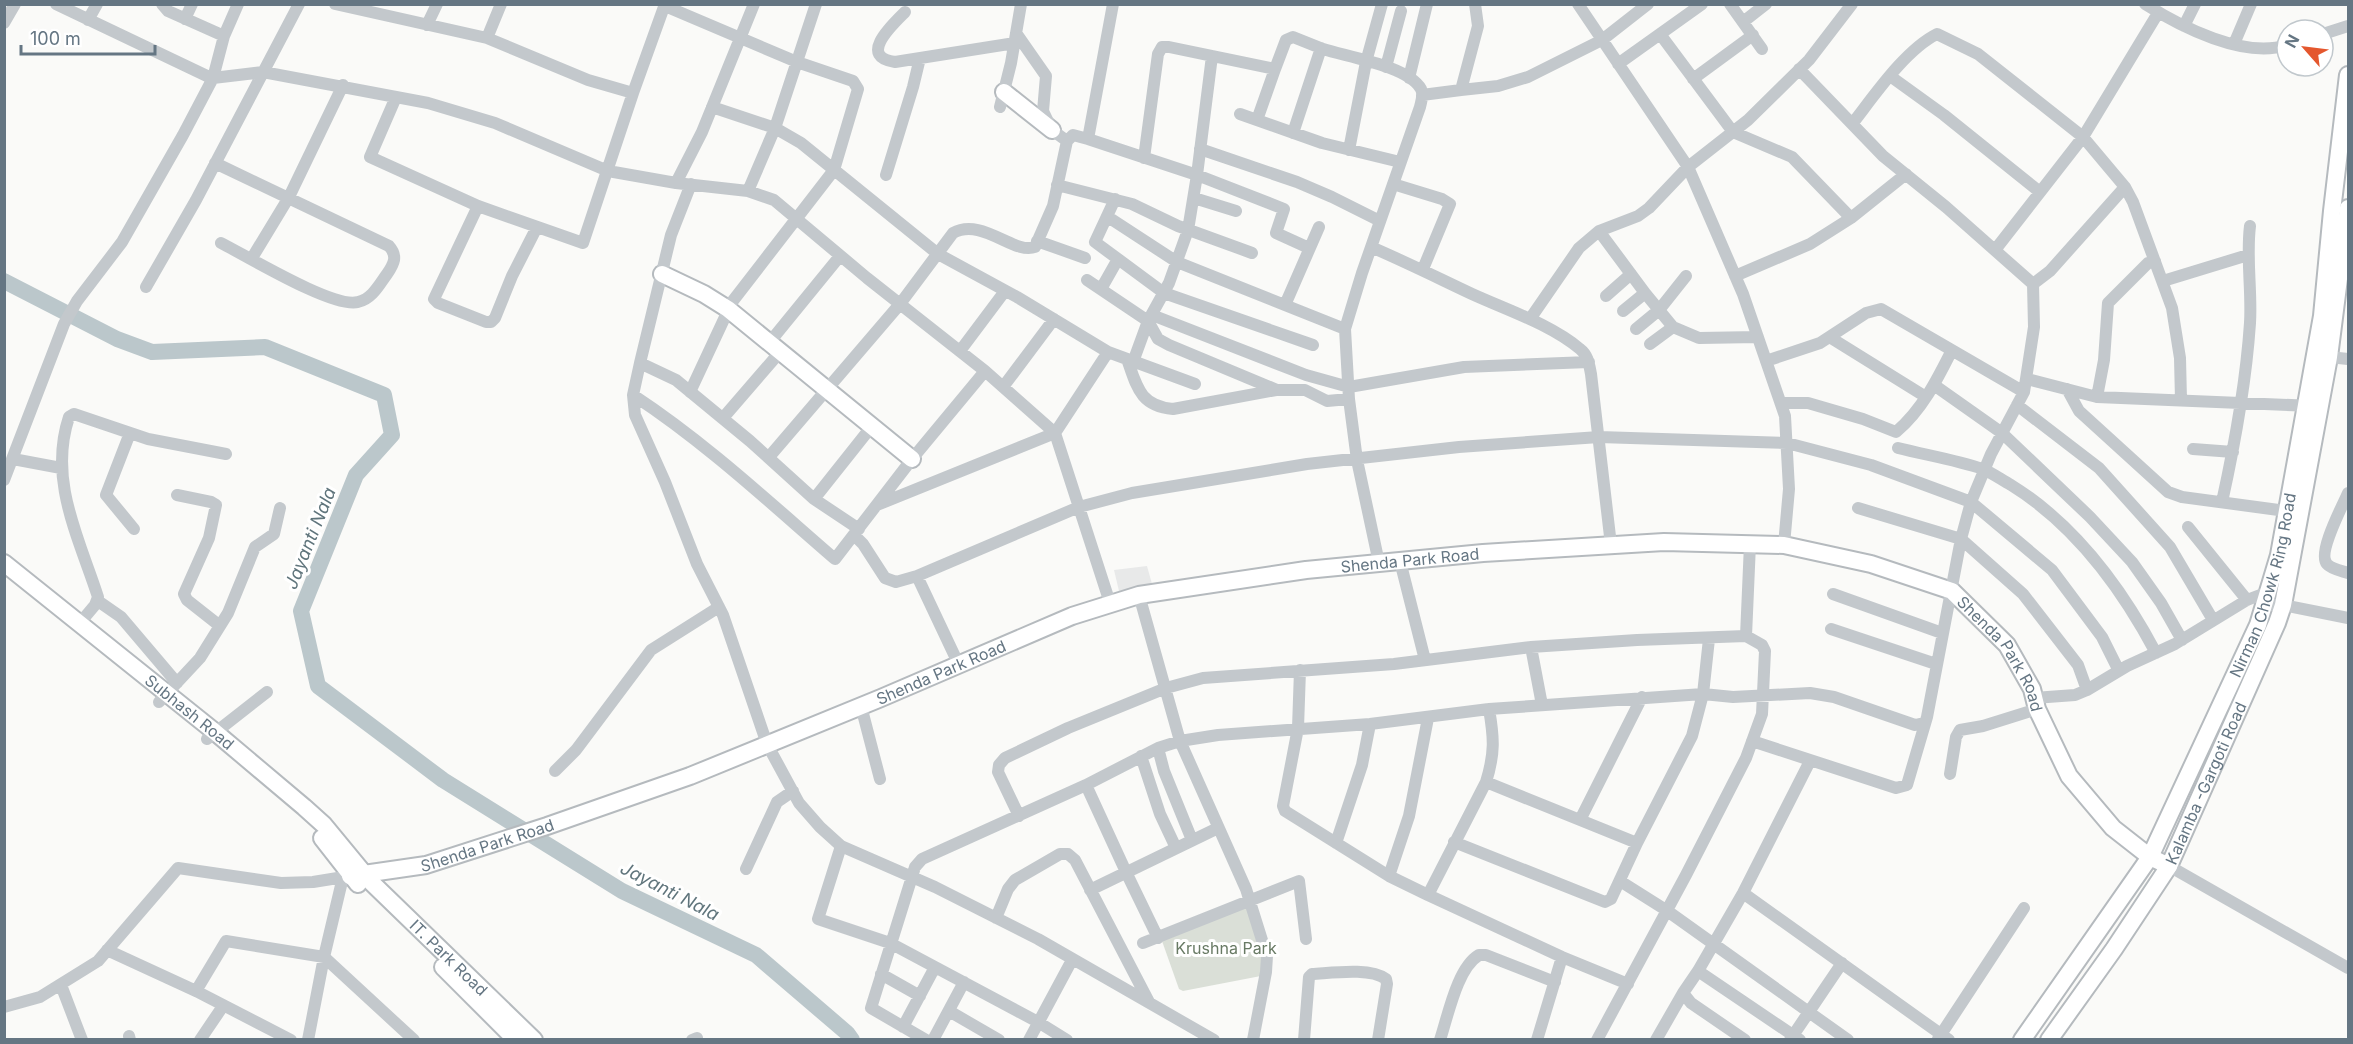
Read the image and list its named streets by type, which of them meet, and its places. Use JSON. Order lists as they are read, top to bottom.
{
  "streets": {
    "main road": [
      "Shenda Park Road",
      "Nirman Chowk Ring Road",
      "Subhash Road",
      "Kalamba -Gargoti Road",
      "IT. Park Road"
    ]
  },
  "crossings": [
    ["Shenda Park Road", "Nirman Chowk Ring Road"],
    ["Shenda Park Road", "Subhash Road"],
    ["Shenda Park Road", "Kalamba -Gargoti Road"],
    ["Shenda Park Road", "IT. Park Road"],
    ["Nirman Chowk Ring Road", "Kalamba -Gargoti Road"],
    ["Subhash Road", "IT. Park Road"]
  ],
  "water": ["Jayanti Nala"],
  "parks": ["Krushna Park"],
  "scale_bar": "100 m",
  "north": "top left"
}
